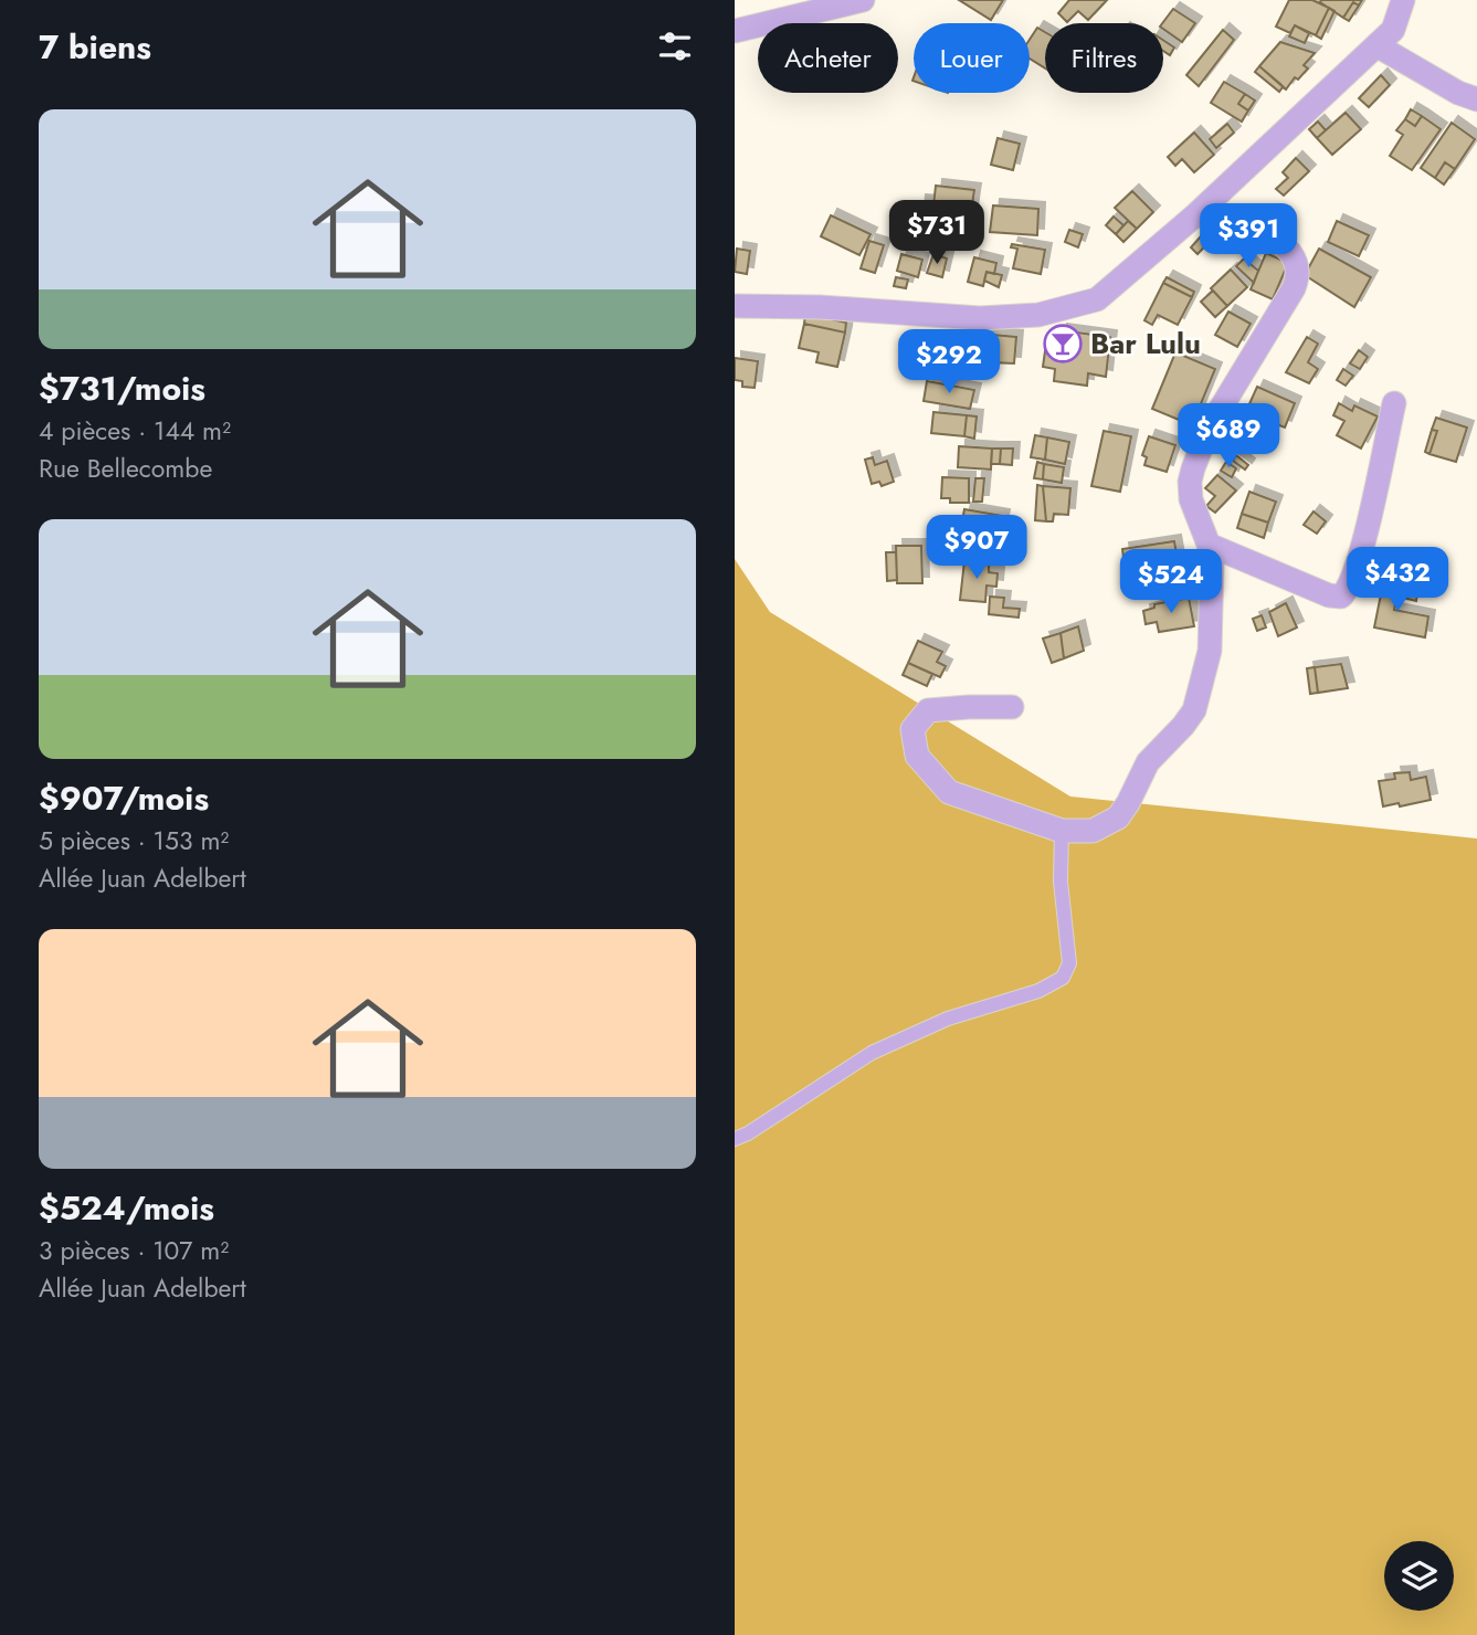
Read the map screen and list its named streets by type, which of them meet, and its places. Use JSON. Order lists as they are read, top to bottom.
{
  "places": {
    "bar": ["Bar Lulu"]
  },
  "page": {
    "heading": "7 biens",
    "chip": ["Acheter", "Louer", "Filtres"],
    "list": [
      {
        "name": "$731/mois",
        "note": "4 pièces · 144 m² · Rue Bellecombe"
      },
      {
        "name": "$907/mois",
        "note": "5 pièces · 153 m² · Allée Juan Adelbert"
      },
      {
        "name": "$524/mois",
        "note": "3 pièces · 107 m² · Allée Juan Adelbert"
      }
    ],
    "price": [
      "$731",
      "$391",
      "$292",
      "$689",
      "$907",
      "$432",
      "$524"
    ]
  }
}
